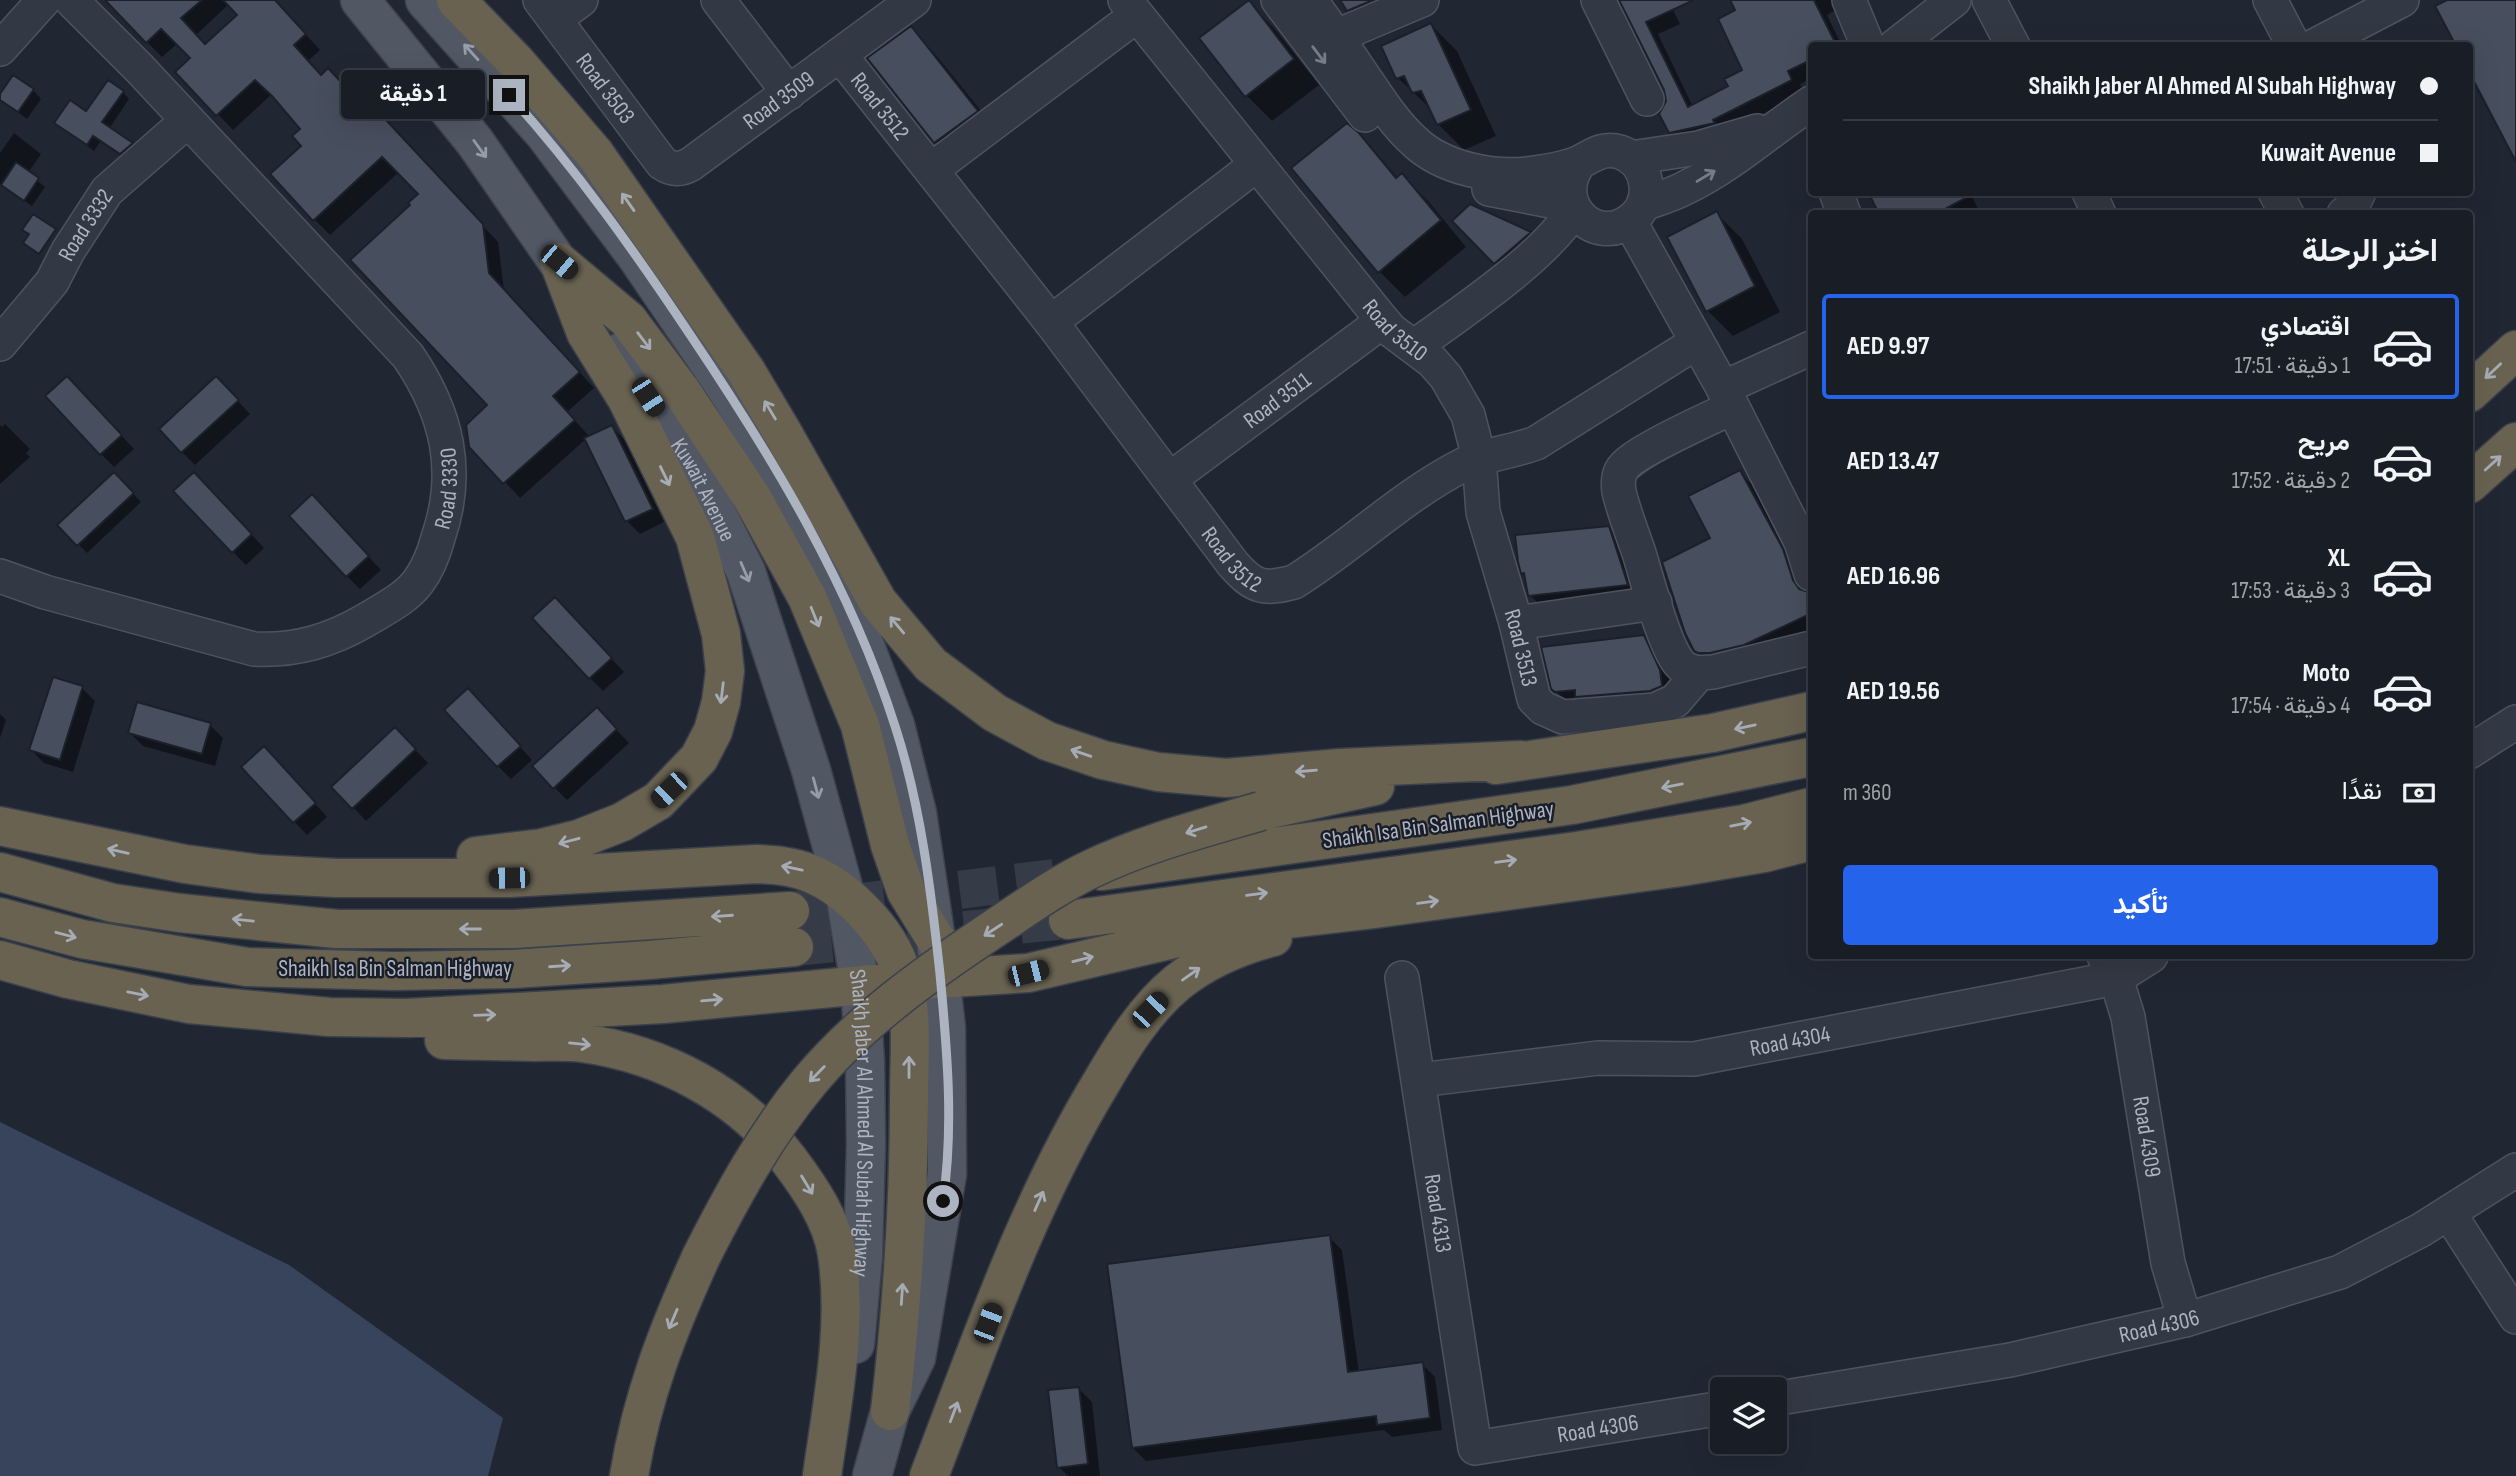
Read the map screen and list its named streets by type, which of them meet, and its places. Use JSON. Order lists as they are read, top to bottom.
{
  "streets": {
    "highway": ["Shaikh Isa Bin Salman Highway"],
    "main road": ["Kuwait Avenue", "Shaikh Jaber Al Ahmed Al Subah Highway"],
    "street": [
      "Road 3503",
      "Road 3509",
      "Road 3512",
      "Road 3332",
      "Road 3510",
      "Road 3511",
      "Road 3330",
      "Road 3513",
      "Road 4304",
      "Road 4309",
      "Road 4313",
      "Road 4306"
    ]
  },
  "crossings": [
    ["Road 3503", "Road 3509"],
    ["Road 3509", "Road 3512"],
    ["Road 3512", "Road 3510"],
    ["Road 3512", "Road 3511"],
    ["Road 3512", "Road 3513"],
    ["Road 3332", "Road 3330"],
    ["Road 3510", "Road 3511"],
    ["Road 3510", "Road 3513"],
    ["Kuwait Avenue", "Shaikh Jaber Al Ahmed Al Subah Highway"],
    ["Road 4304", "Road 4309"],
    ["Road 4304", "Road 4313"],
    ["Road 4309", "Road 4306"],
    ["Road 4313", "Road 4306"]
  ],
  "page": {
    "banner": ["Shaikh Jaber Al Ahmed Al Subah Highway", "Kuwait Avenue"],
    "bubble": "1 دقيقة",
    "heading": "اختر الرحلة",
    "list": [
      {
        "name": "اقتصادي",
        "note": "1 دقيقة · 17:51",
        "value": "AED 9.97"
      },
      {
        "name": "مريح",
        "note": "2 دقيقة · 17:52",
        "value": "AED 13.47"
      },
      {
        "name": "XL",
        "note": "3 دقيقة · 17:53",
        "value": "AED 16.96"
      },
      {
        "name": "Moto",
        "note": "4 دقيقة · 17:54",
        "value": "AED 19.56"
      }
    ],
    "pay": ["نقدًا", "360 m"],
    "buttons": "تأكيد"
  }
}
